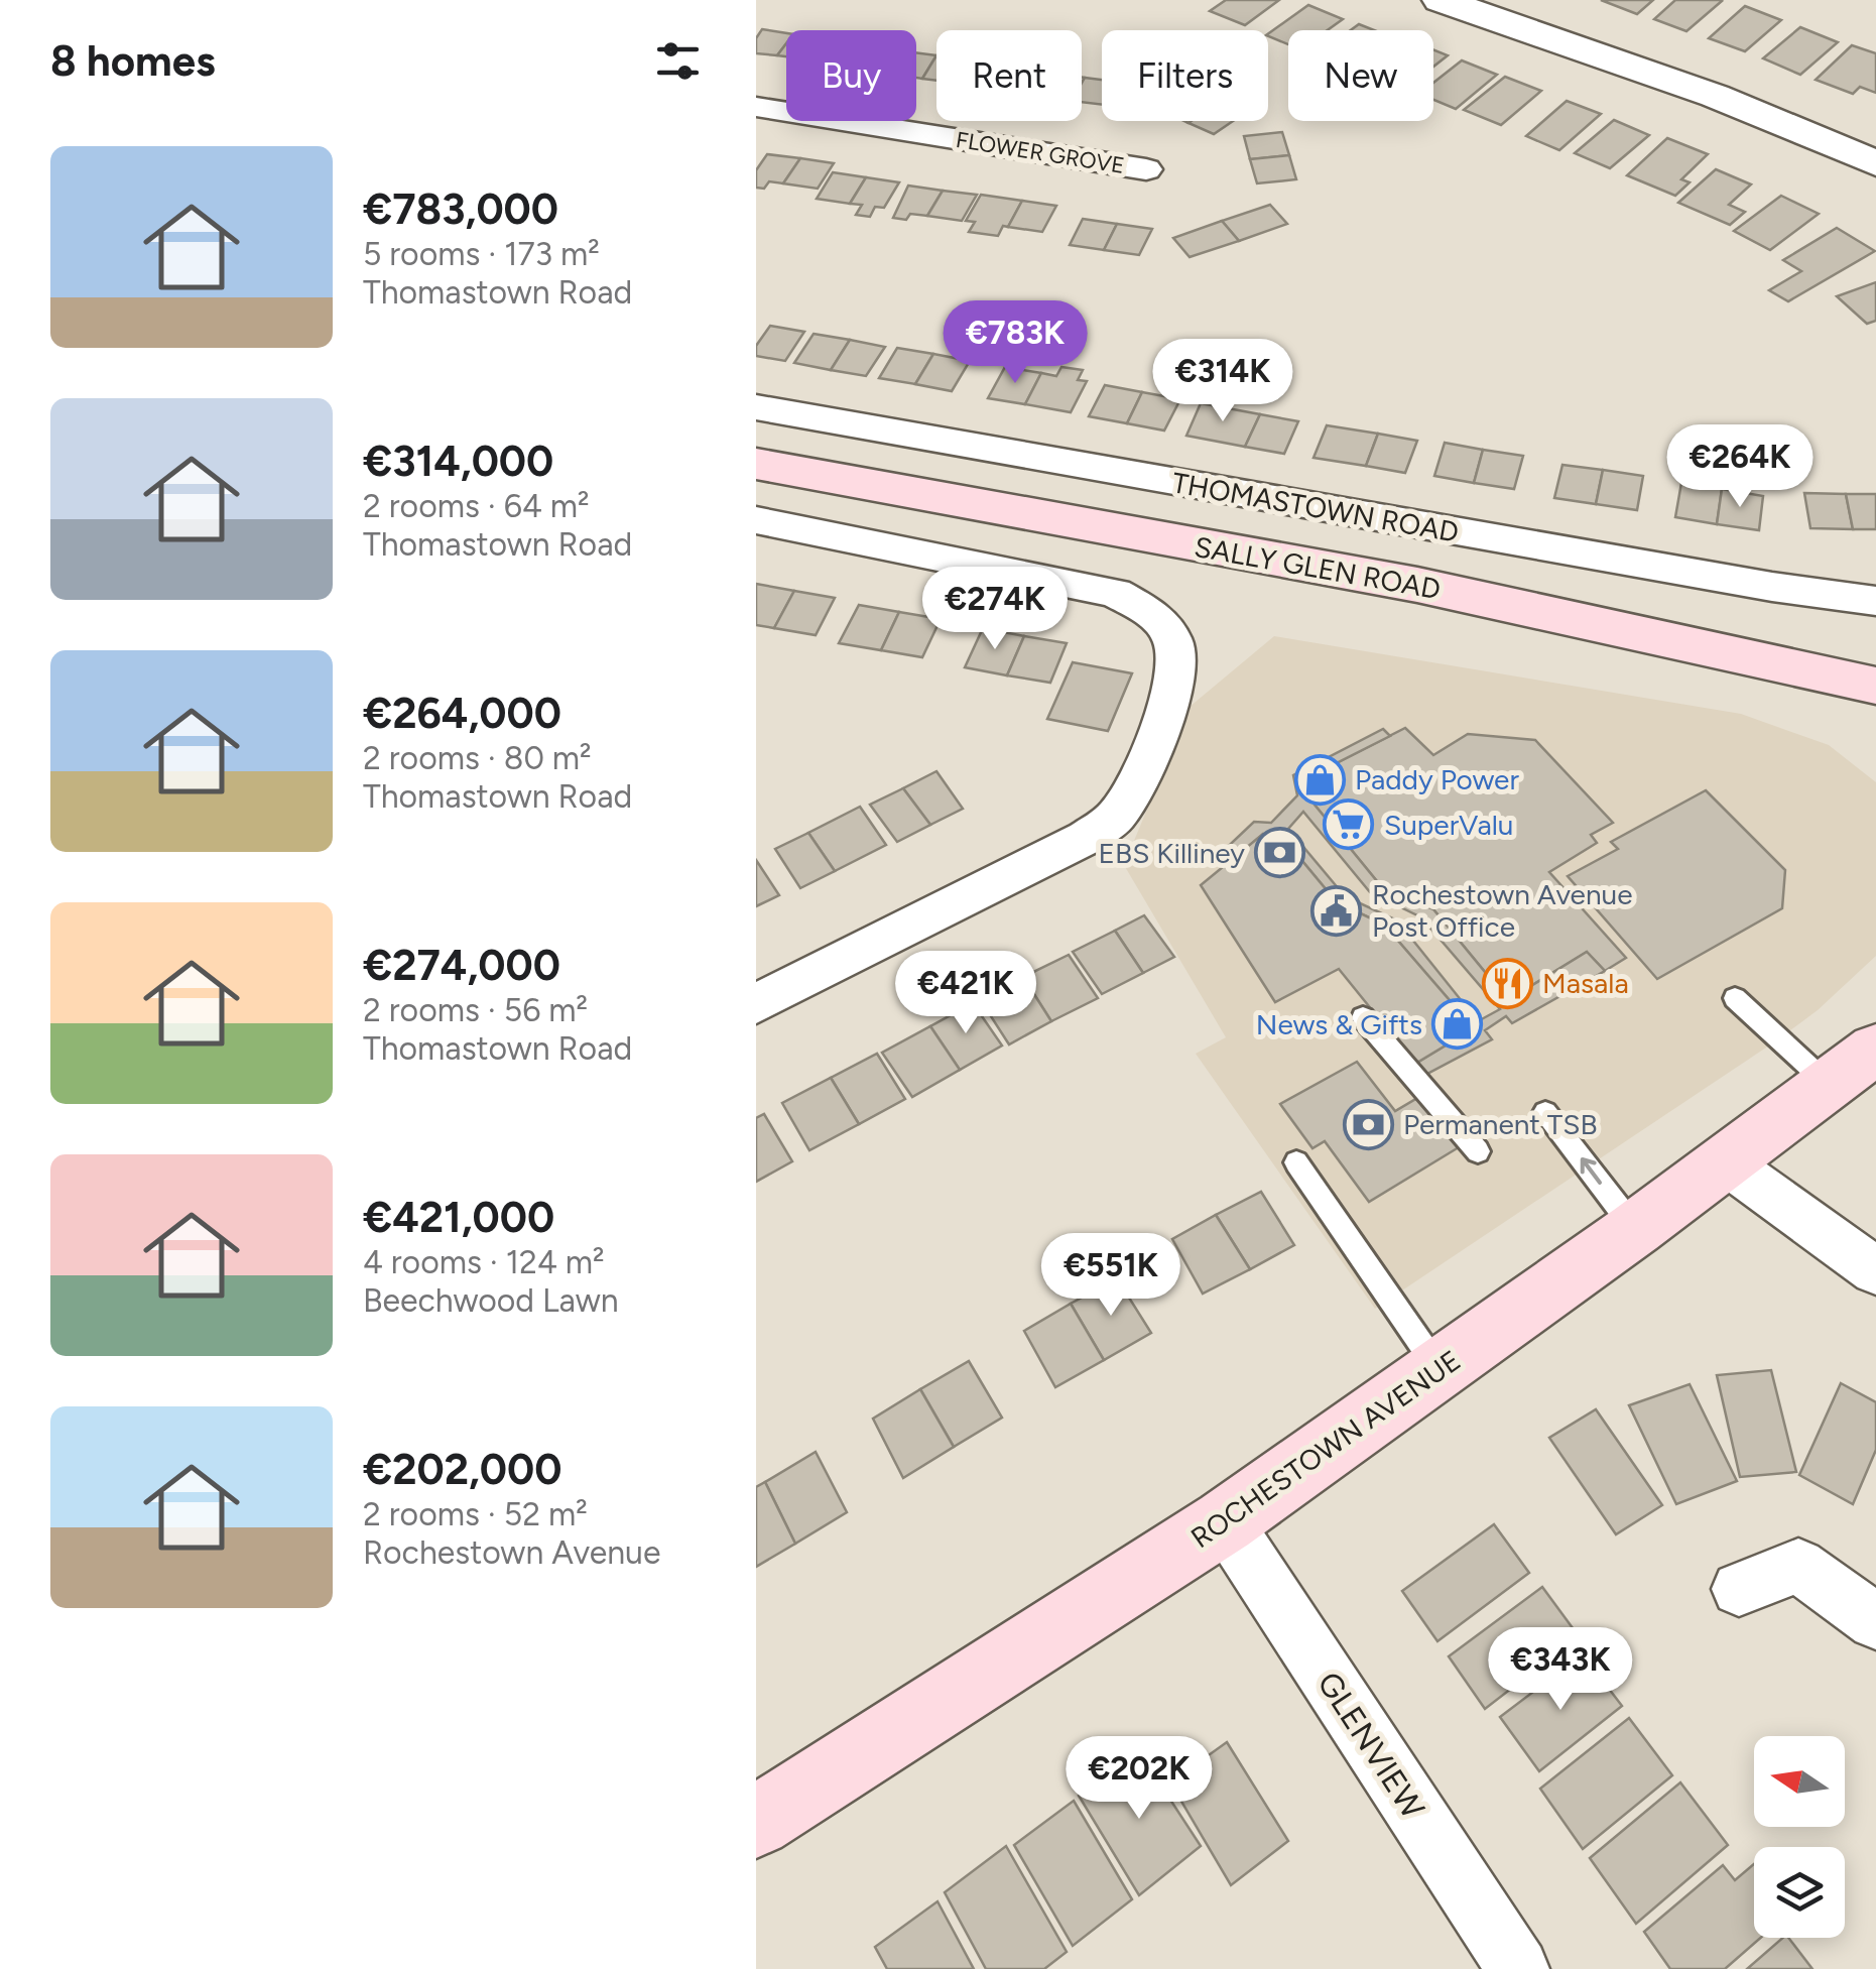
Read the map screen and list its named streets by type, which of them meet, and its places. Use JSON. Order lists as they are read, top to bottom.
{
  "streets": {
    "main road": ["SALLY GLEN ROAD", "ROCHESTOWN AVENUE"],
    "street": ["FLOWER GROVE", "THOMASTOWN ROAD", "GLENVIEW"]
  },
  "crossings": [
    ["ROCHESTOWN AVENUE", "GLENVIEW"]
  ],
  "places": {
    "shop": ["Paddy Power", "News & Gifts"],
    "supermarket": ["SuperValu"],
    "bank": ["EBS Killiney", "Permanent TSB"],
    "public building": ["Rochestown Avenue Post Office"],
    "restaurant": ["Masala"]
  },
  "north": "left",
  "page": {
    "heading": "8 homes",
    "chip": [
      "Buy",
      "Rent",
      "Filters",
      "New"
    ],
    "list": [
      {
        "name": "€783,000",
        "note": "5 rooms · 173 m² · Thomastown Road"
      },
      {
        "name": "€314,000",
        "note": "2 rooms · 64 m² · Thomastown Road"
      },
      {
        "name": "€264,000",
        "note": "2 rooms · 80 m² · Thomastown Road"
      },
      {
        "name": "€274,000",
        "note": "2 rooms · 56 m² · Thomastown Road"
      },
      {
        "name": "€421,000",
        "note": "4 rooms · 124 m² · Beechwood Lawn"
      },
      {
        "name": "€202,000",
        "note": "2 rooms · 52 m² · Rochestown Avenue"
      }
    ],
    "price": [
      "€783K",
      "€314K",
      "€264K",
      "€274K",
      "€421K",
      "€551K",
      "€343K",
      "€202K"
    ]
  }
}
